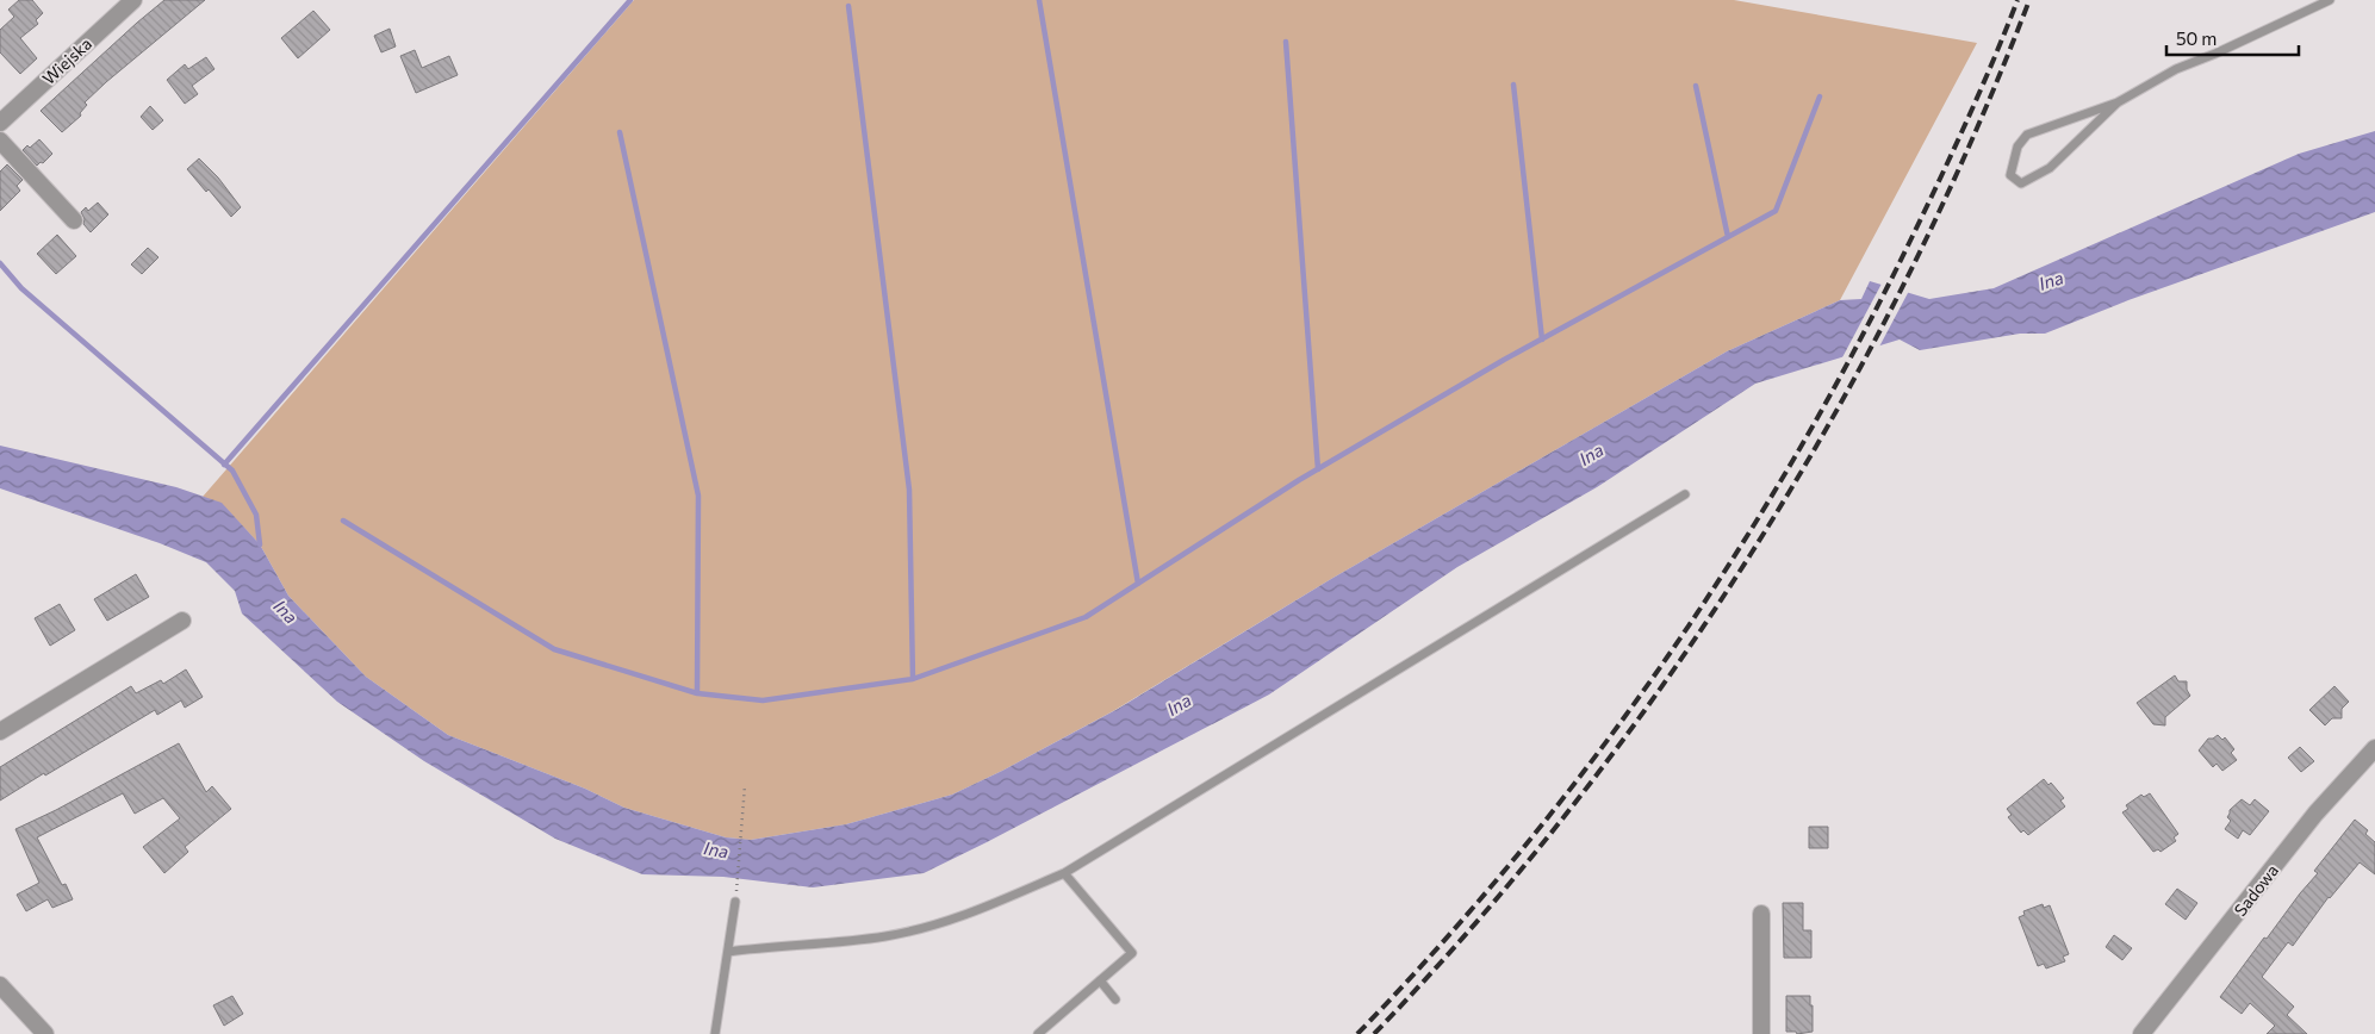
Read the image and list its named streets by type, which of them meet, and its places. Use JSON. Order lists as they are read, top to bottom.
{
  "streets": {
    "street": ["Wiejska", "Sadowa"]
  },
  "water": ["Ina"],
  "scale_bar": "50 m"
}
